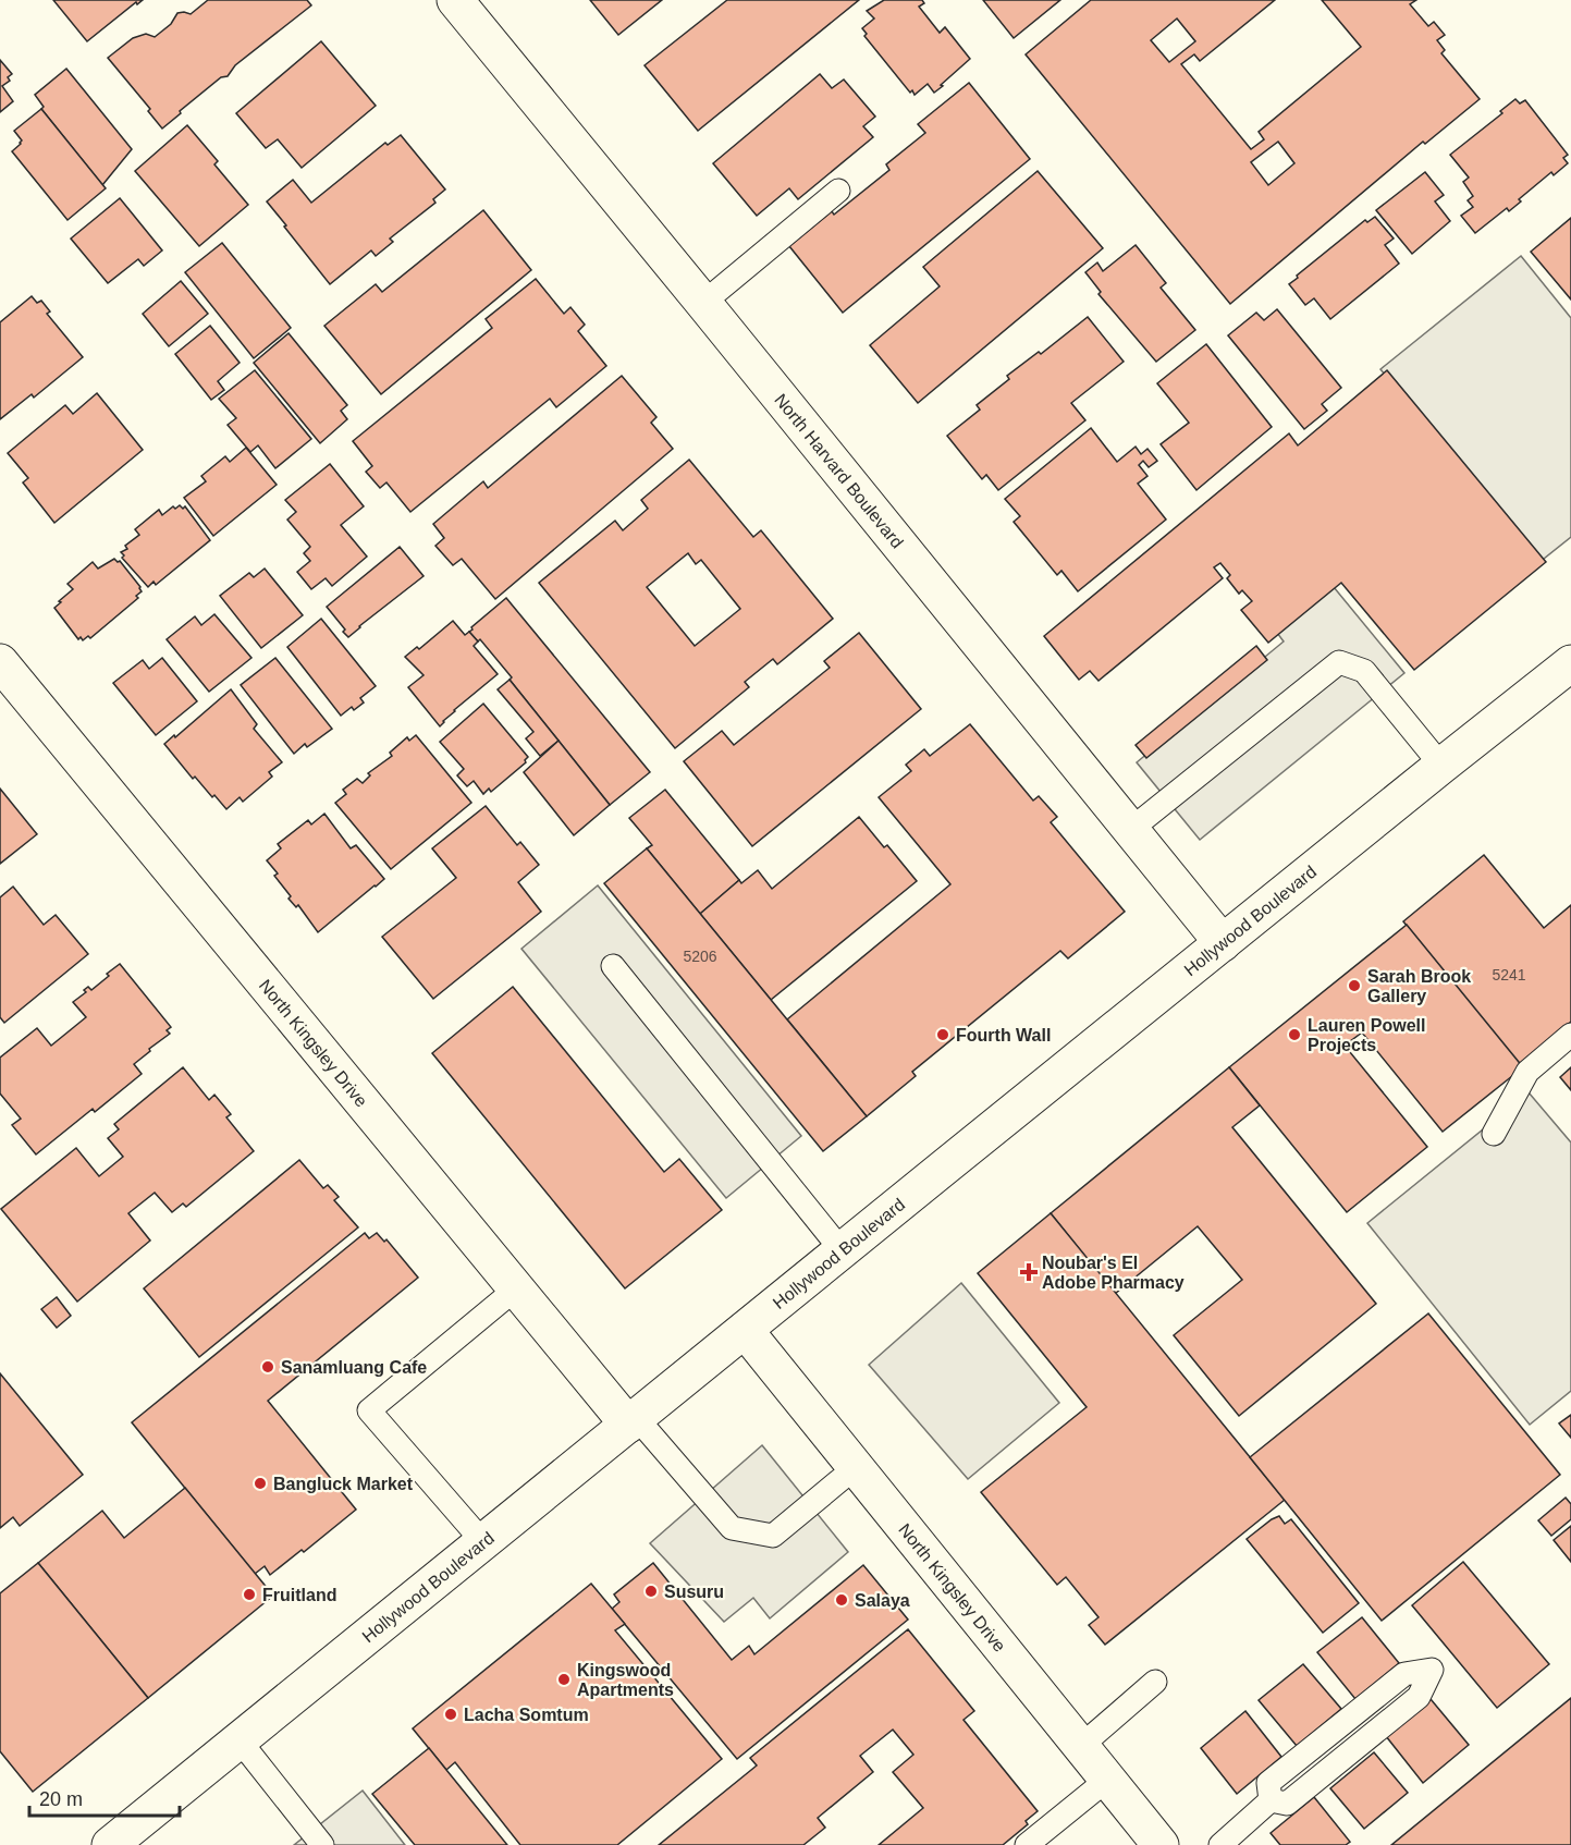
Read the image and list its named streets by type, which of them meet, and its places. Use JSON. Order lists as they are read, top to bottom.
{
  "streets": {
    "street": ["North Harvard Boulevard", "Hollywood Boulevard", "North Kingsley Drive"]
  },
  "crossings": [
    ["North Harvard Boulevard", "Hollywood Boulevard"],
    ["Hollywood Boulevard", "North Kingsley Drive"]
  ],
  "places": {
    "other": [
      "Sarah Brook Gallery",
      "Fourth Wall",
      "Lauren Powell Projects",
      "Sanamluang Cafe",
      "Bangluck Market",
      "Susuru",
      "Fruitland",
      "Salaya",
      "Kingswood Apartments",
      "Lacha Somtum"
    ],
    "health": ["Noubar's El Adobe Pharmacy"]
  },
  "house_numbers": ["5206", "5241"],
  "scale_bar": "20 m"
}
